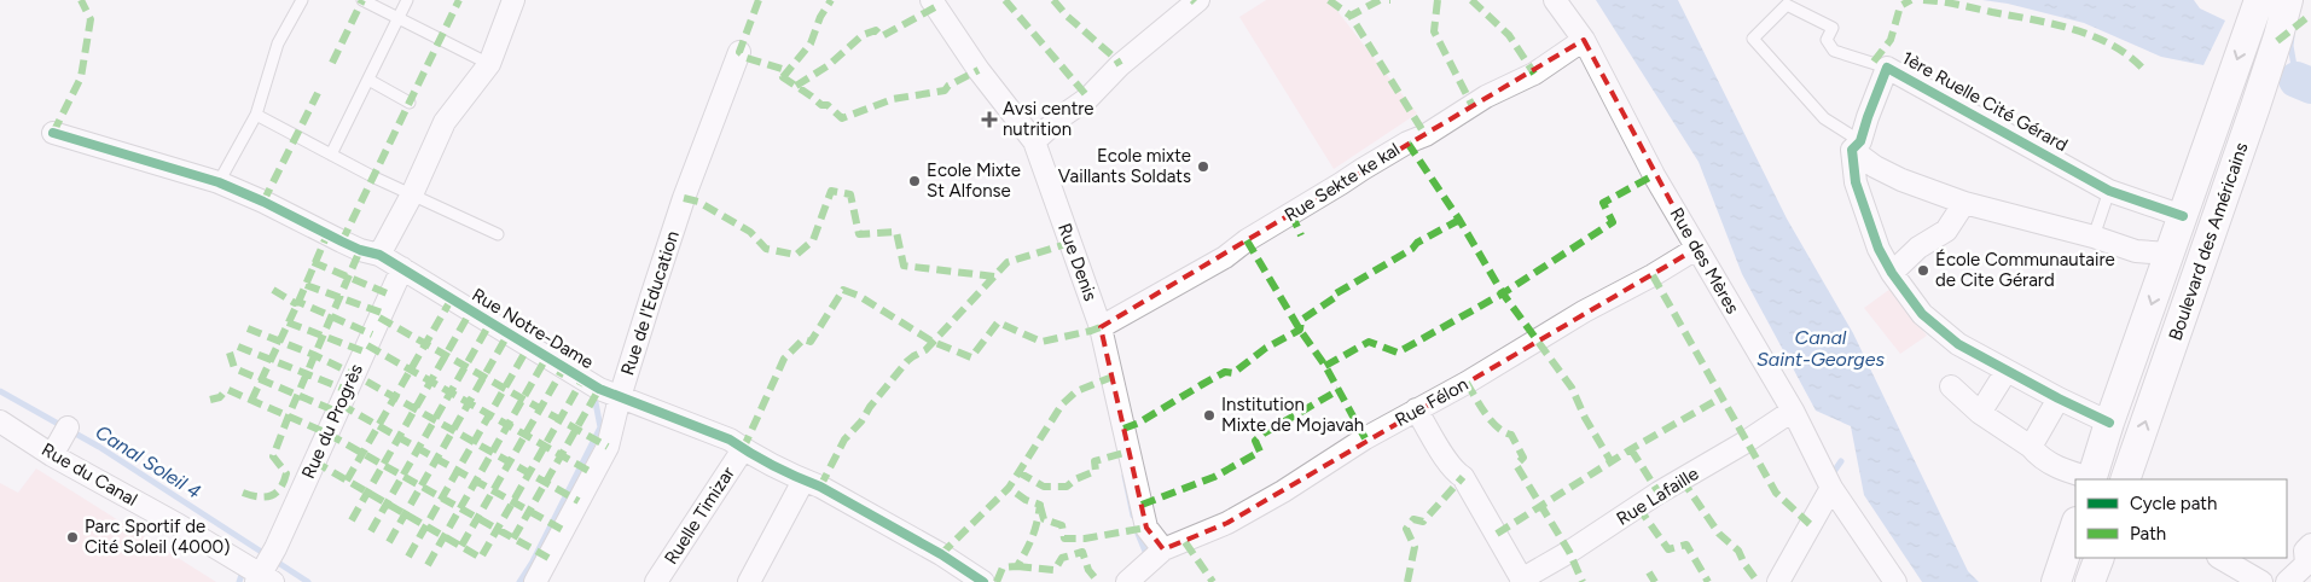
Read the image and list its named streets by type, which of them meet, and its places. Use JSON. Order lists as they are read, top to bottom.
{
  "streets": {
    "main road": ["Boulevard des Américains"],
    "street": [
      "1ère Ruelle Cité Gérard",
      "Rue Sekte ke kal",
      "Rue des Mères",
      "Rue Denis",
      "Rue de l'Education",
      "Rue Notre-Dame",
      "Rue Félon",
      "Rue du Progrès",
      "Rue du Canal",
      "Rue Lafaille",
      "Ruelle Timizar"
    ]
  },
  "crossings": [
    ["1ère Ruelle Cité Gérard", "Boulevard des Américains"],
    ["Rue Sekte ke kal", "Rue des Mères"],
    ["Rue Sekte ke kal", "Rue Denis"],
    ["Rue des Mères", "Rue Félon"],
    ["Rue des Mères", "Rue Lafaille"],
    ["Rue Denis", "Rue Félon"],
    ["Rue de l'Education", "Rue Notre-Dame"],
    ["Rue Notre-Dame", "Rue du Progrès"],
    ["Rue Notre-Dame", "Ruelle Timizar"],
    ["Rue du Progrès", "Rue du Canal"]
  ],
  "water": ["Canal Saint-Georges", "Canal Soleil 4"],
  "places": {
    "health": ["Avsi centre nutrition"],
    "other": [
      "Ecole mixte Vaillants Soldats",
      "Ecole Mixte St Alfonse",
      "École Communautaire de Cite Gérard",
      "Institution Mixte de Mojavah",
      "Parc Sportif de Cité Soleil (4000)"
    ]
  },
  "legend": ["Cycle path", "Path"]
}
